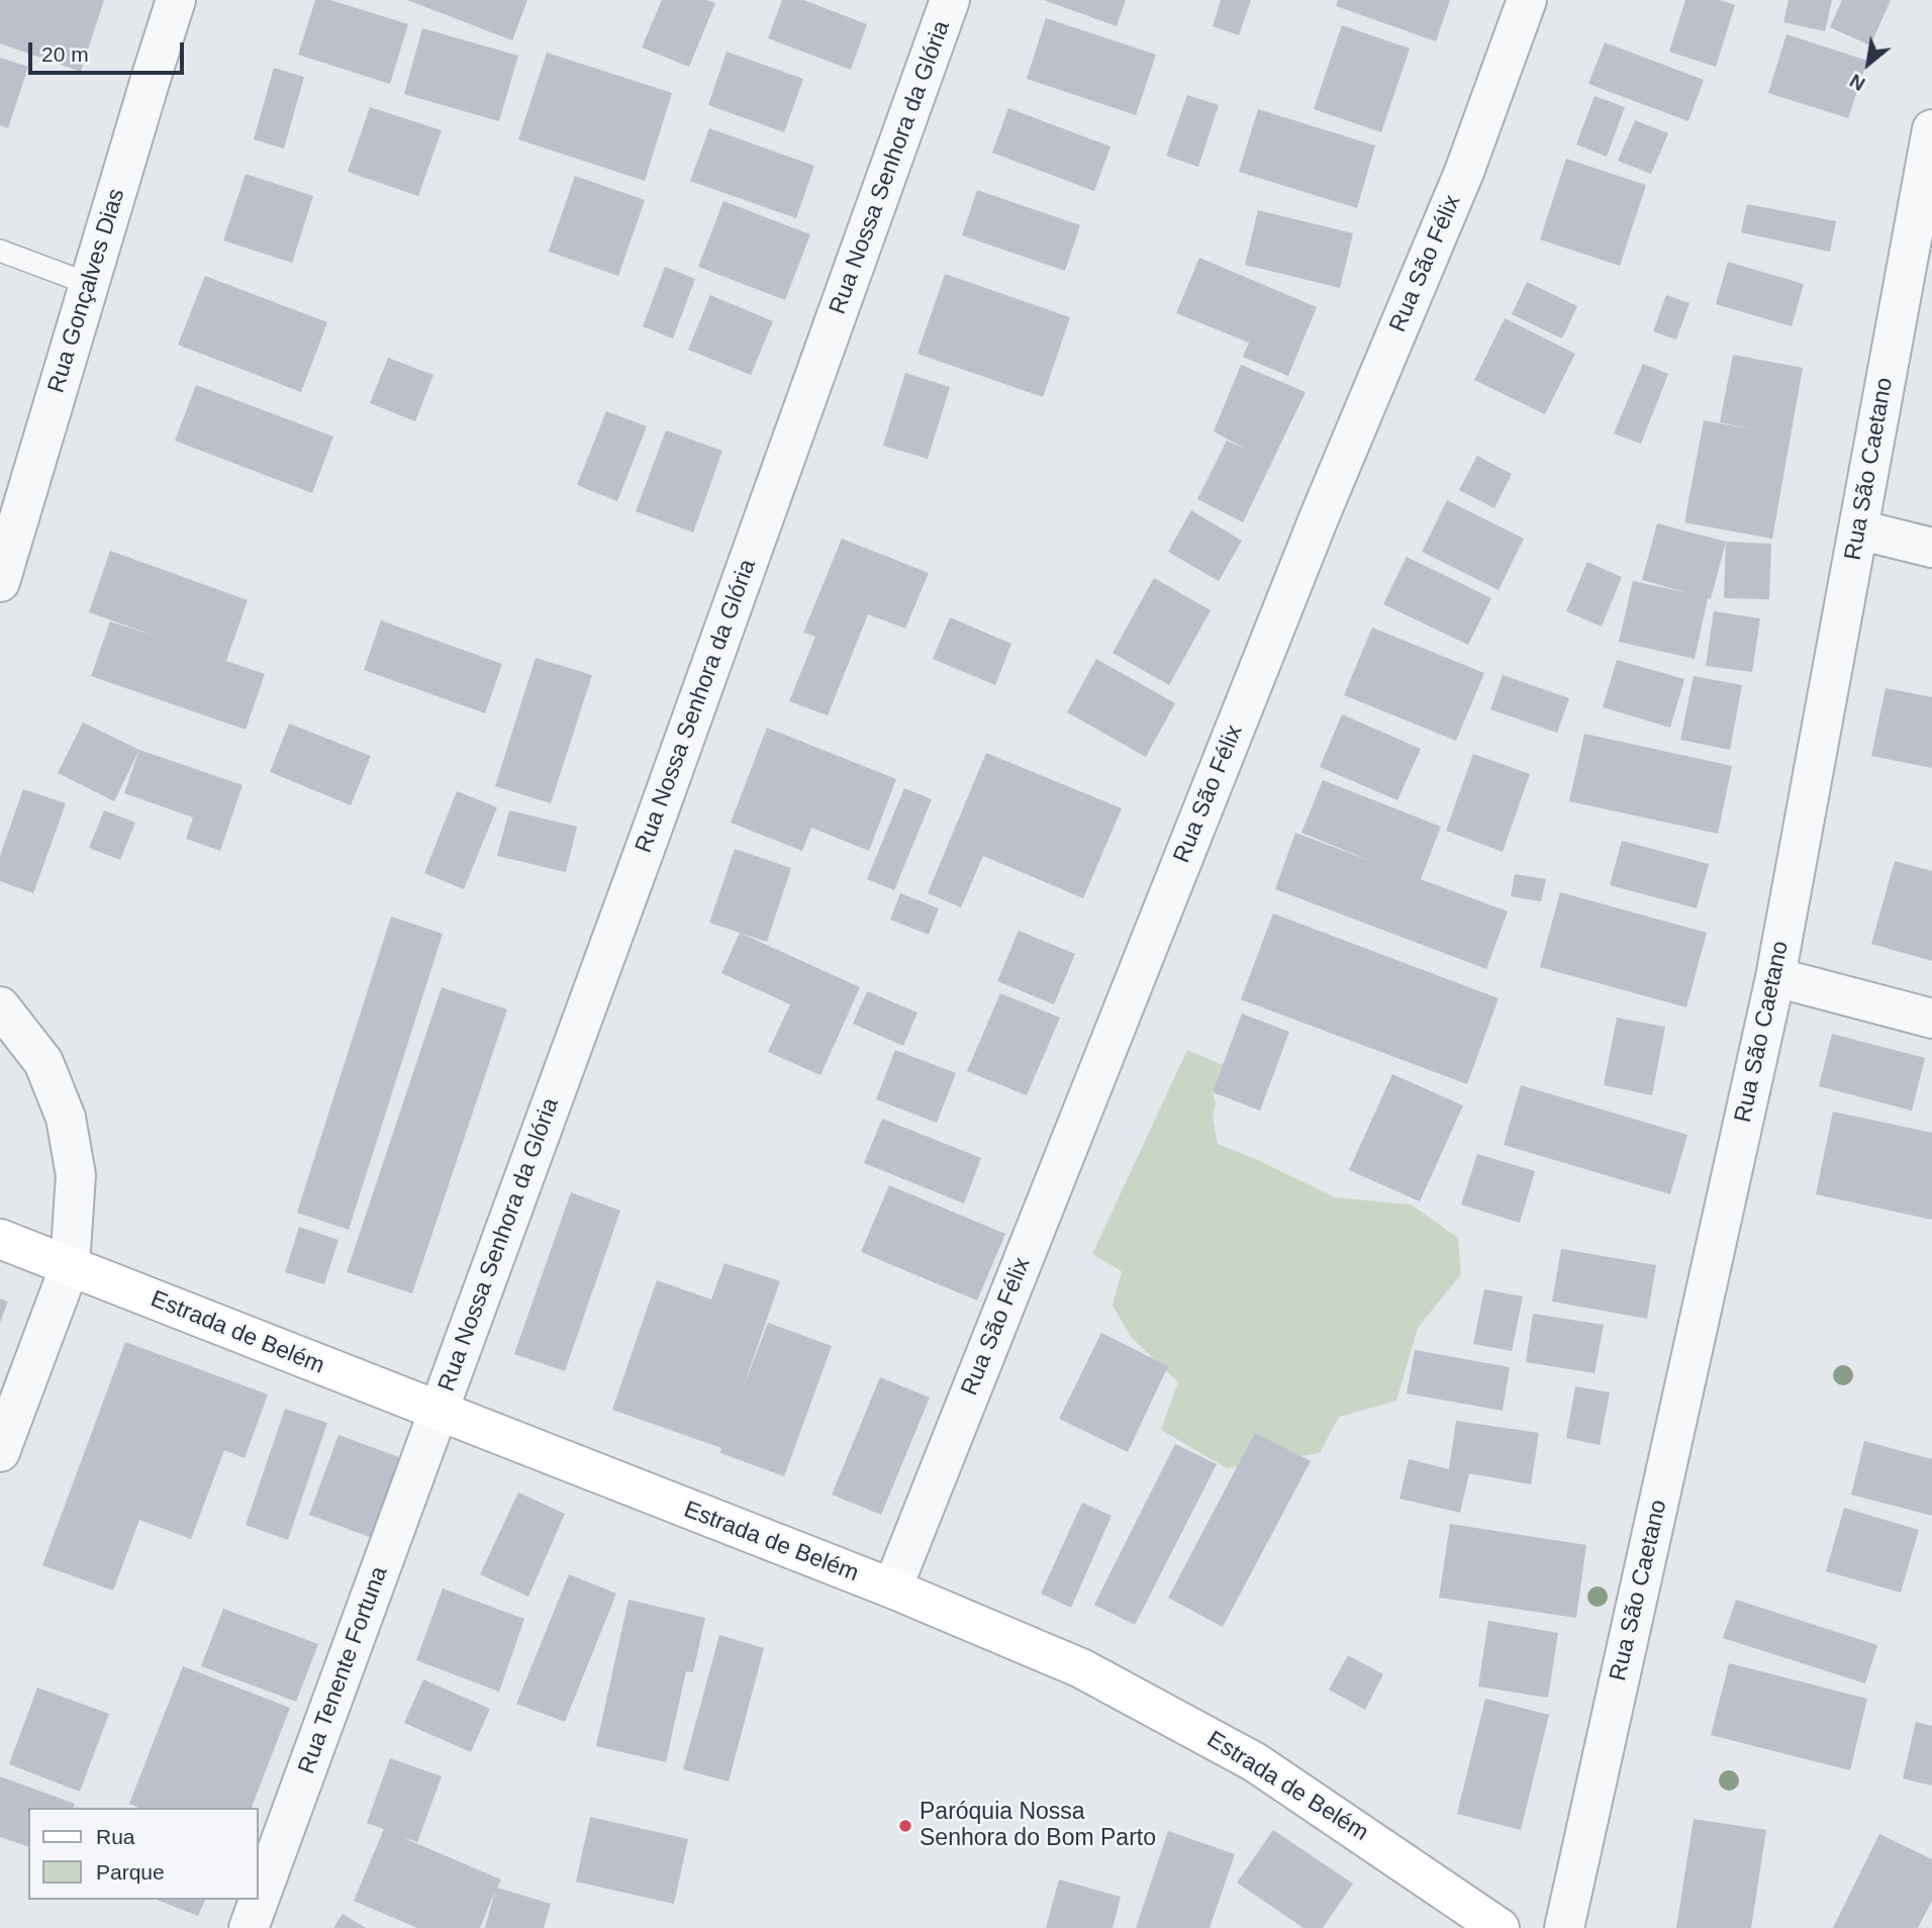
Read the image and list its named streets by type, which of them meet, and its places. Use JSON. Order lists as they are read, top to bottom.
{
  "streets": {
    "main road": ["Estrada de Belém"],
    "street": [
      "Rua Nossa Senhora da Glória",
      "Rua São Félix",
      "Rua Gonçalves Dias",
      "Rua São Caetano",
      "Rua Tenente Fortuna"
    ]
  },
  "crossings": [
    ["Rua Nossa Senhora da Glória", "Estrada de Belém"],
    ["Rua Nossa Senhora da Glória", "Rua Tenente Fortuna"],
    ["Rua São Félix", "Estrada de Belém"],
    ["Estrada de Belém", "Rua Tenente Fortuna"]
  ],
  "places": ["Paróquia Nossa Senhora do Bom Parto"],
  "legend": ["Rua", "Parque"],
  "scale_bar": "20 m",
  "north": "bottom left"
}
